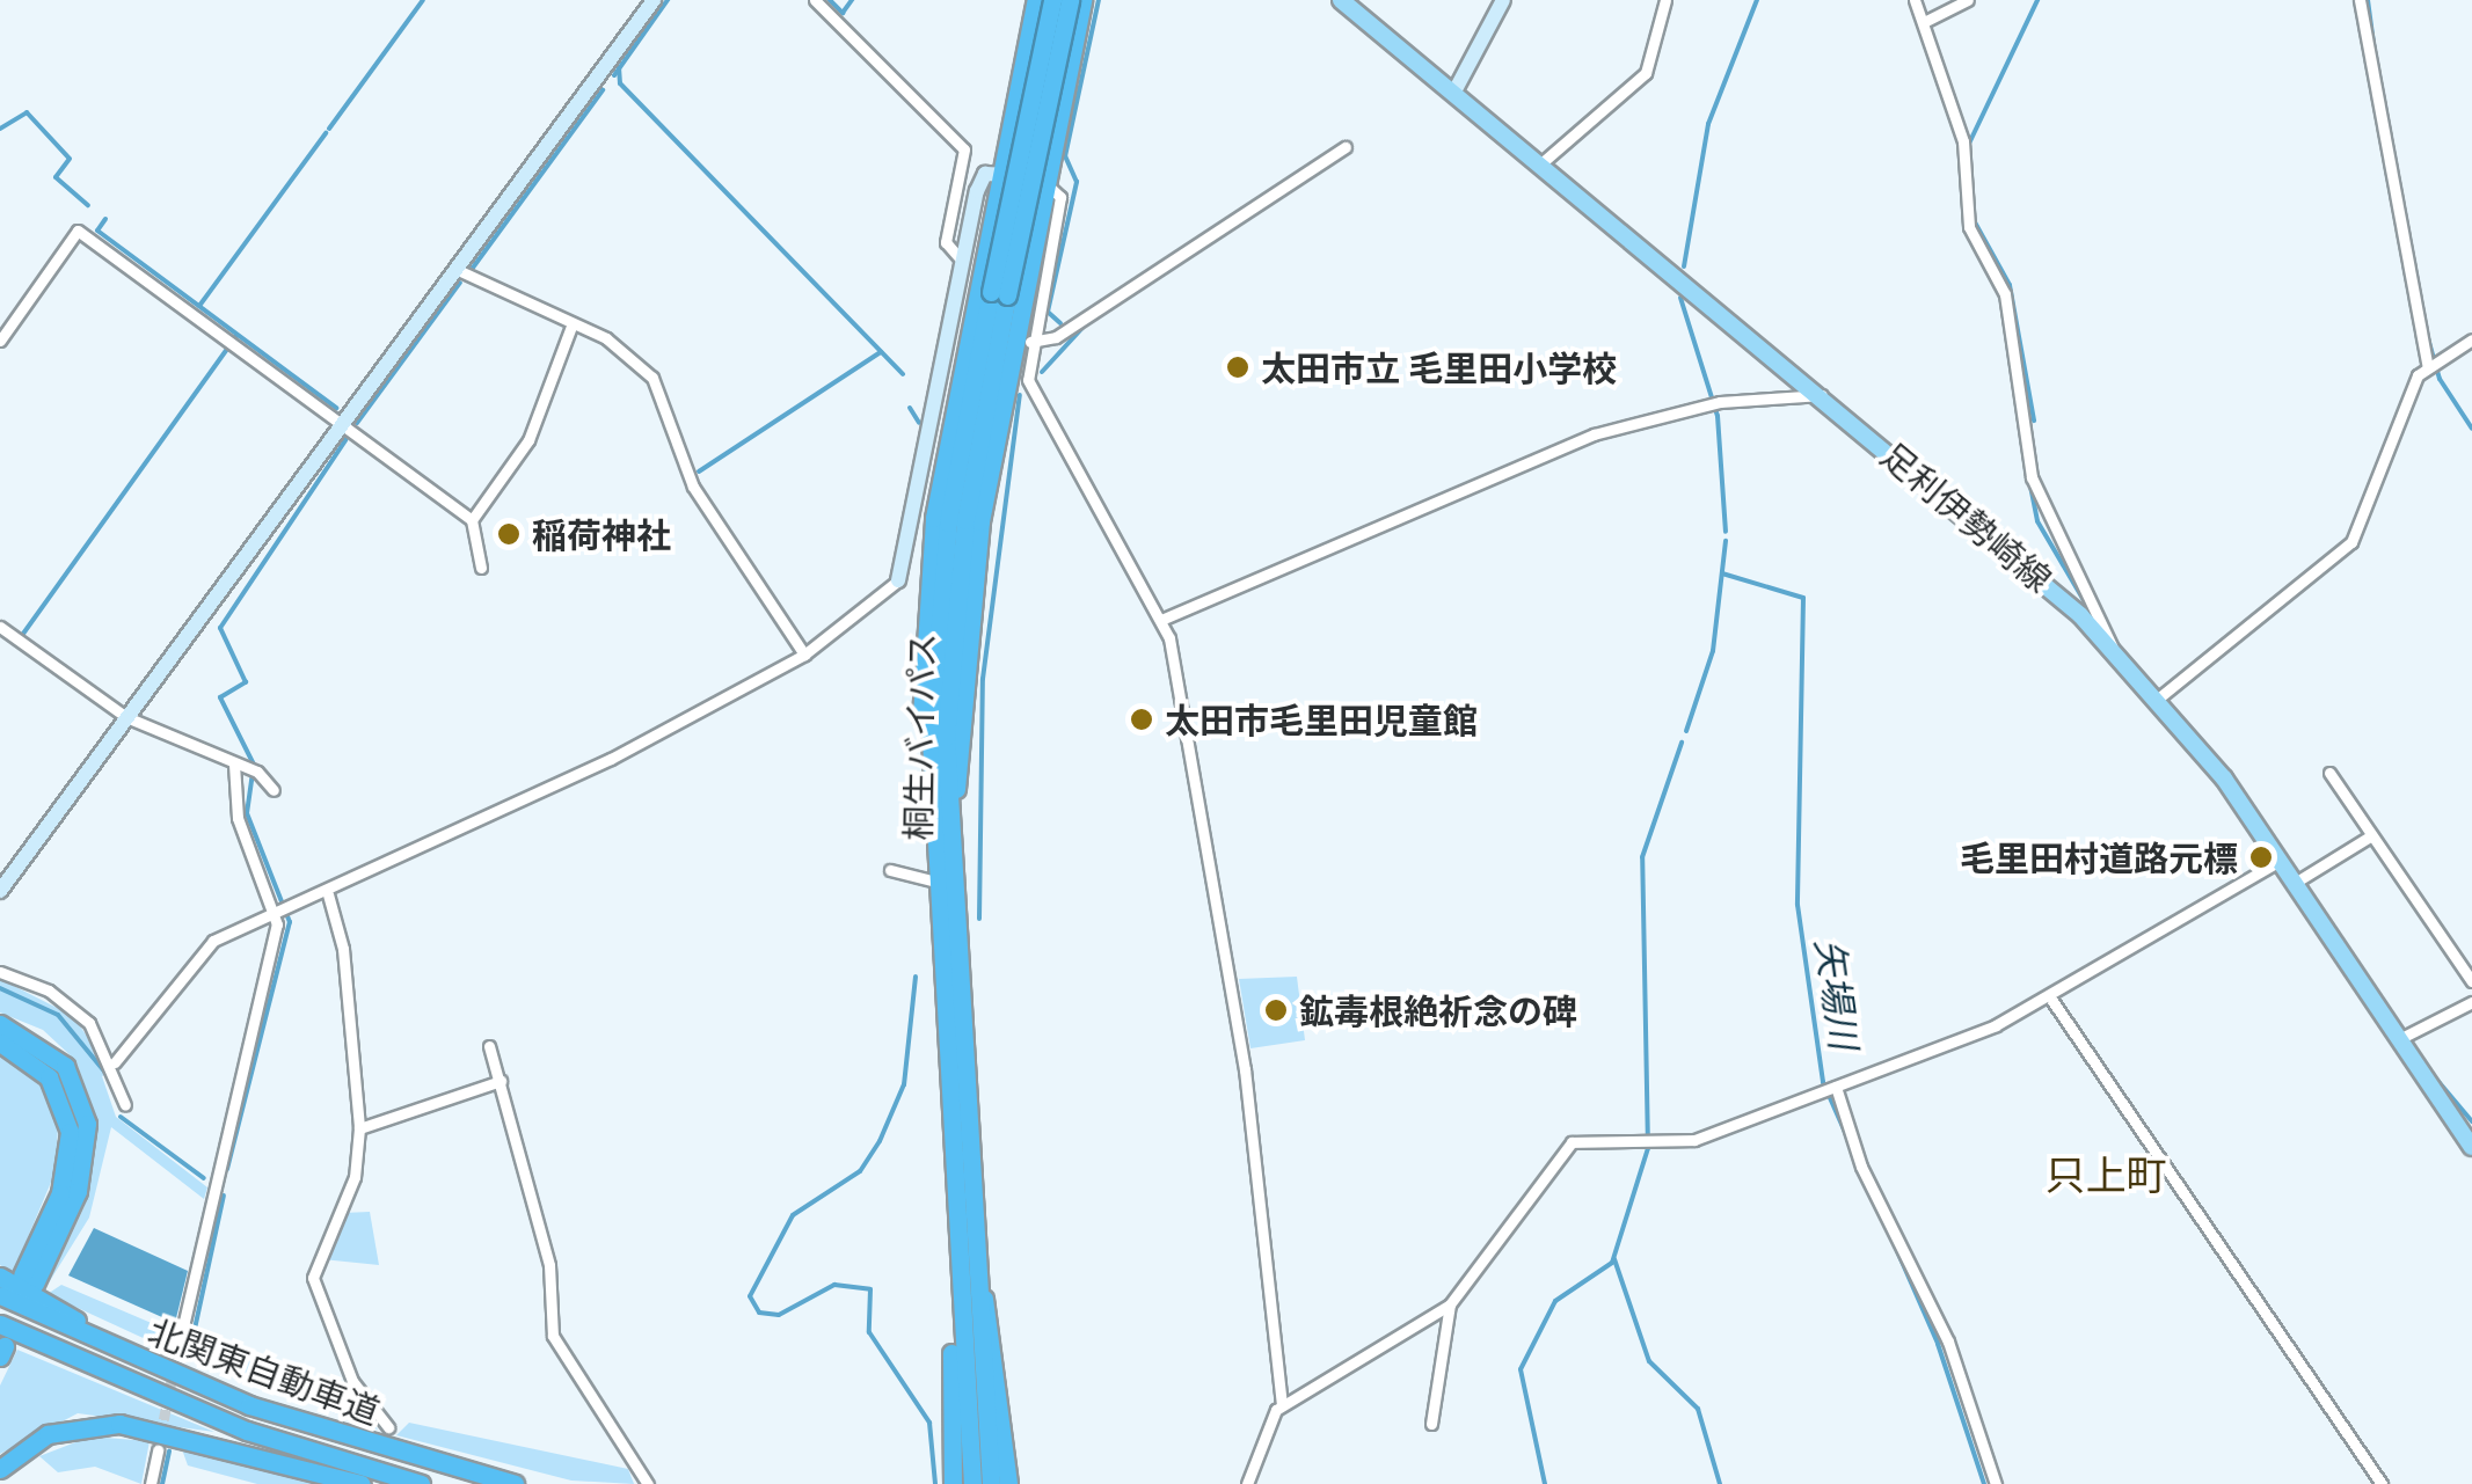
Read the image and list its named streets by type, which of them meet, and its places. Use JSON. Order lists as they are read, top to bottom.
{
  "streets": {
    "highway": ["桐生バイパス", "北関東自動車道"],
    "main road": ["足利伊勢崎線"]
  },
  "districts": ["只上町"],
  "water": ["矢場川"],
  "places": [
    "太田市立 毛里田小学校",
    "稲荷神社",
    "太田市毛里田児童館",
    "毛里田村道路元標",
    "鉱毒根絶祈念の碑"
  ]
}
